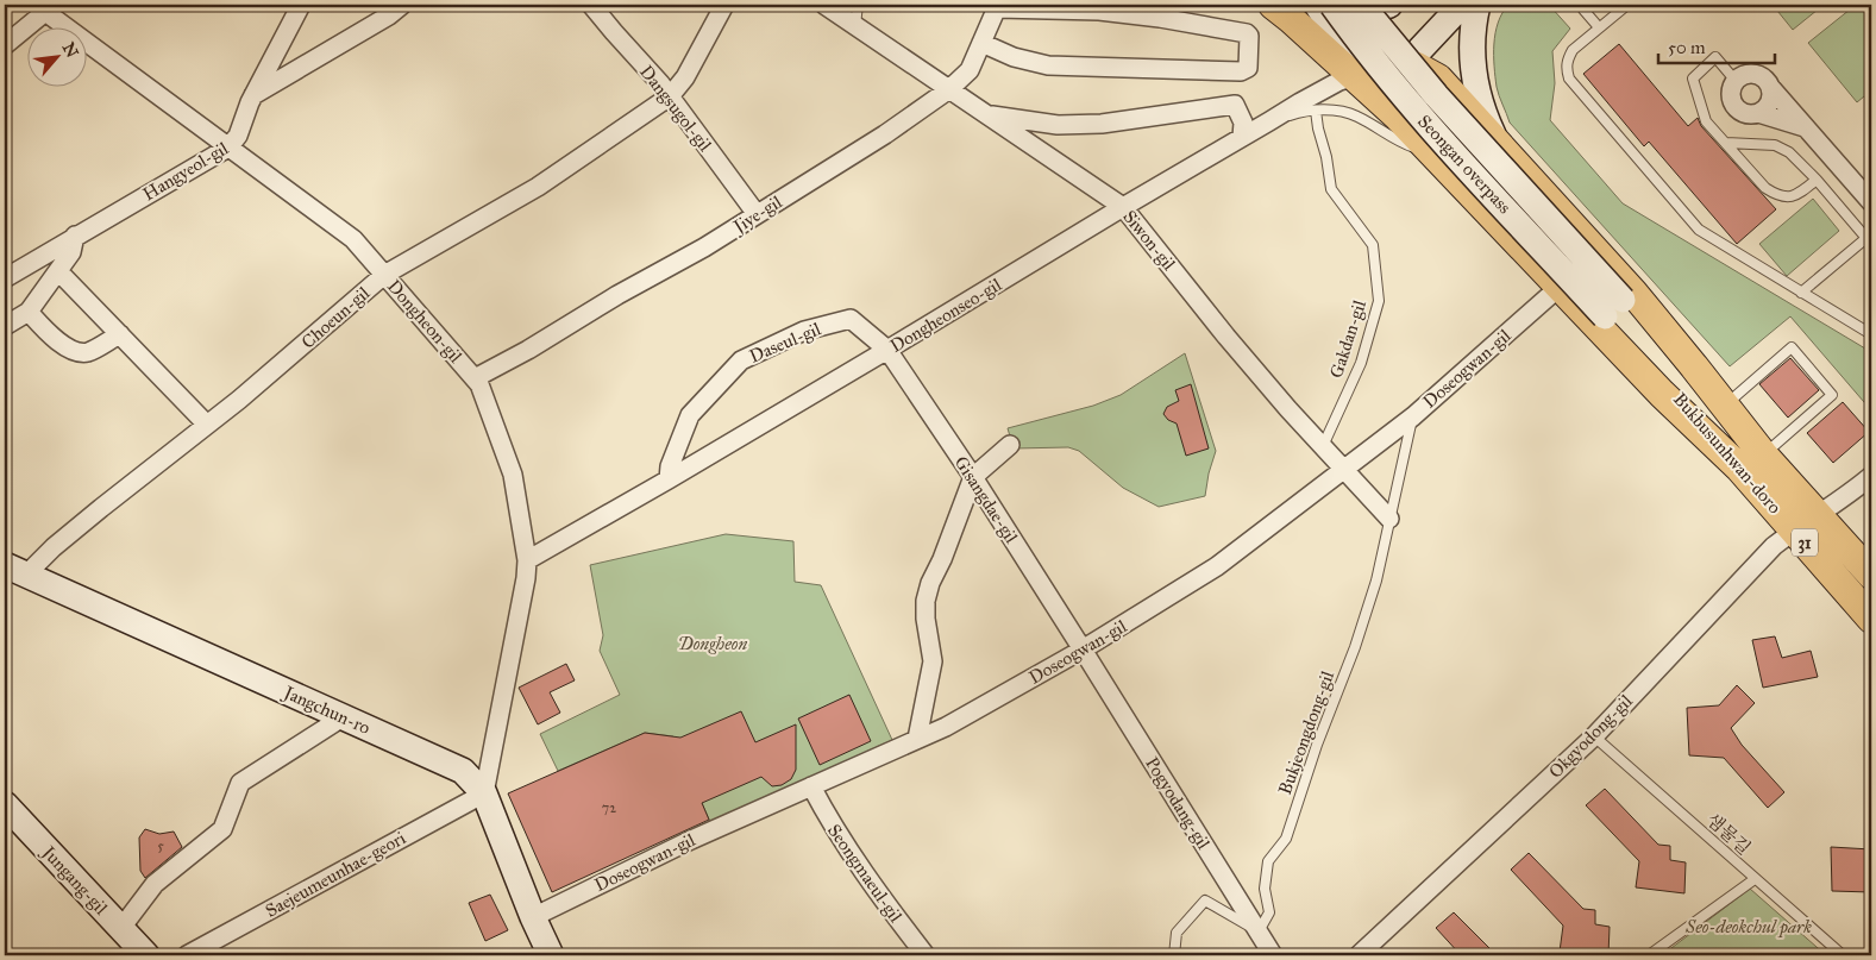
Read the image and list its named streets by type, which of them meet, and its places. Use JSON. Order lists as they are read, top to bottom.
{
  "streets": {
    "main road": [
      "Seongan overpass",
      "Bukbusunhwan-doro",
      "31",
      "Jangchun-ro",
      "Jungang-gil"
    ],
    "street": [
      "Dangsugol-gil",
      "Hangyeol-gil",
      "Jiye-gil",
      "Siwon-gil",
      "Dongheonseo-gil",
      "Choeun-gil",
      "Dongheon-gil",
      "Daseul-gil",
      "Doseogwan-gil",
      "Gisangdae-gil",
      "Okgyodong-gil",
      "Pogyodang-gil",
      "Seongmaeul-gil",
      "Saejeumeunhae-geori"
    ],
    "lane": ["Gakdan-gil", "Bukjeongdong-gil", "샘물길"]
  },
  "crossings": [
    ["Dangsugol-gil", "Jiye-gil"],
    ["Dangsugol-gil", "Choeun-gil"],
    ["Seongan overpass", "Bukbusunhwan-doro"],
    ["Hangyeol-gil", "Dongheon-gil"],
    ["Jiye-gil", "Siwon-gil"],
    ["Jiye-gil", "Dongheon-gil"],
    ["Siwon-gil", "Dongheonseo-gil"],
    ["Siwon-gil", "Gakdan-gil"],
    ["Siwon-gil", "Doseogwan-gil"],
    ["Siwon-gil", "Bukjeongdong-gil"],
    ["Dongheonseo-gil", "Dongheon-gil"],
    ["Dongheonseo-gil", "Daseul-gil"],
    ["Dongheonseo-gil", "Gisangdae-gil"],
    ["Choeun-gil", "Dongheon-gil"],
    ["Choeun-gil", "Jangchun-ro"],
    ["Dongheon-gil", "Jangchun-ro"],
    ["Dongheon-gil", "Saejeumeunhae-geori"],
    ["Daseul-gil", "Gisangdae-gil"],
    ["Doseogwan-gil", "Gisangdae-gil"],
    ["Doseogwan-gil", "Jangchun-ro"],
    ["Doseogwan-gil", "Bukjeongdong-gil"],
    ["Doseogwan-gil", "Pogyodang-gil"],
    ["Doseogwan-gil", "Seongmaeul-gil"],
    ["Bukbusunhwan-doro", "Okgyodong-gil"],
    ["Gisangdae-gil", "Pogyodang-gil"],
    ["Jangchun-ro", "Saejeumeunhae-geori"],
    ["Bukjeongdong-gil", "Pogyodang-gil"],
    ["Okgyodong-gil", "샘물길"]
  ],
  "parks": ["Dongheon", "Seo-deokchul park"],
  "house_numbers": ["72", "5"],
  "scale_bar": "50 m",
  "north": "top right"
}
